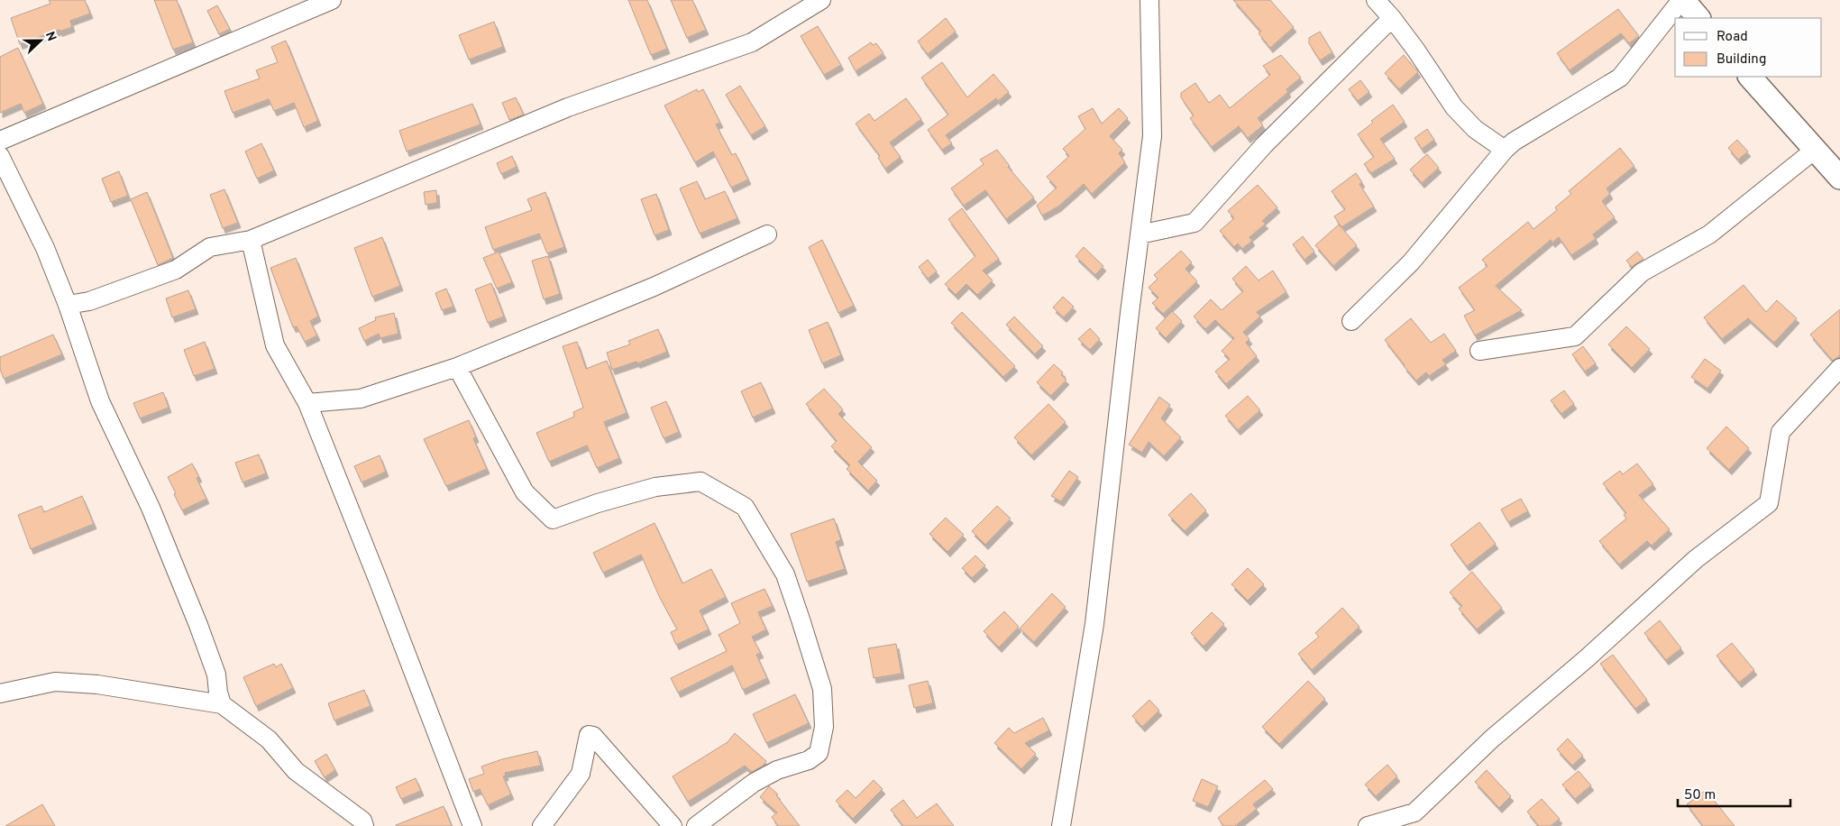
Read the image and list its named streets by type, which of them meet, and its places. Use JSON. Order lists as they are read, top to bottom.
{
  "legend": ["Road", "Building"],
  "scale_bar": "50 m",
  "north": "right"
}
